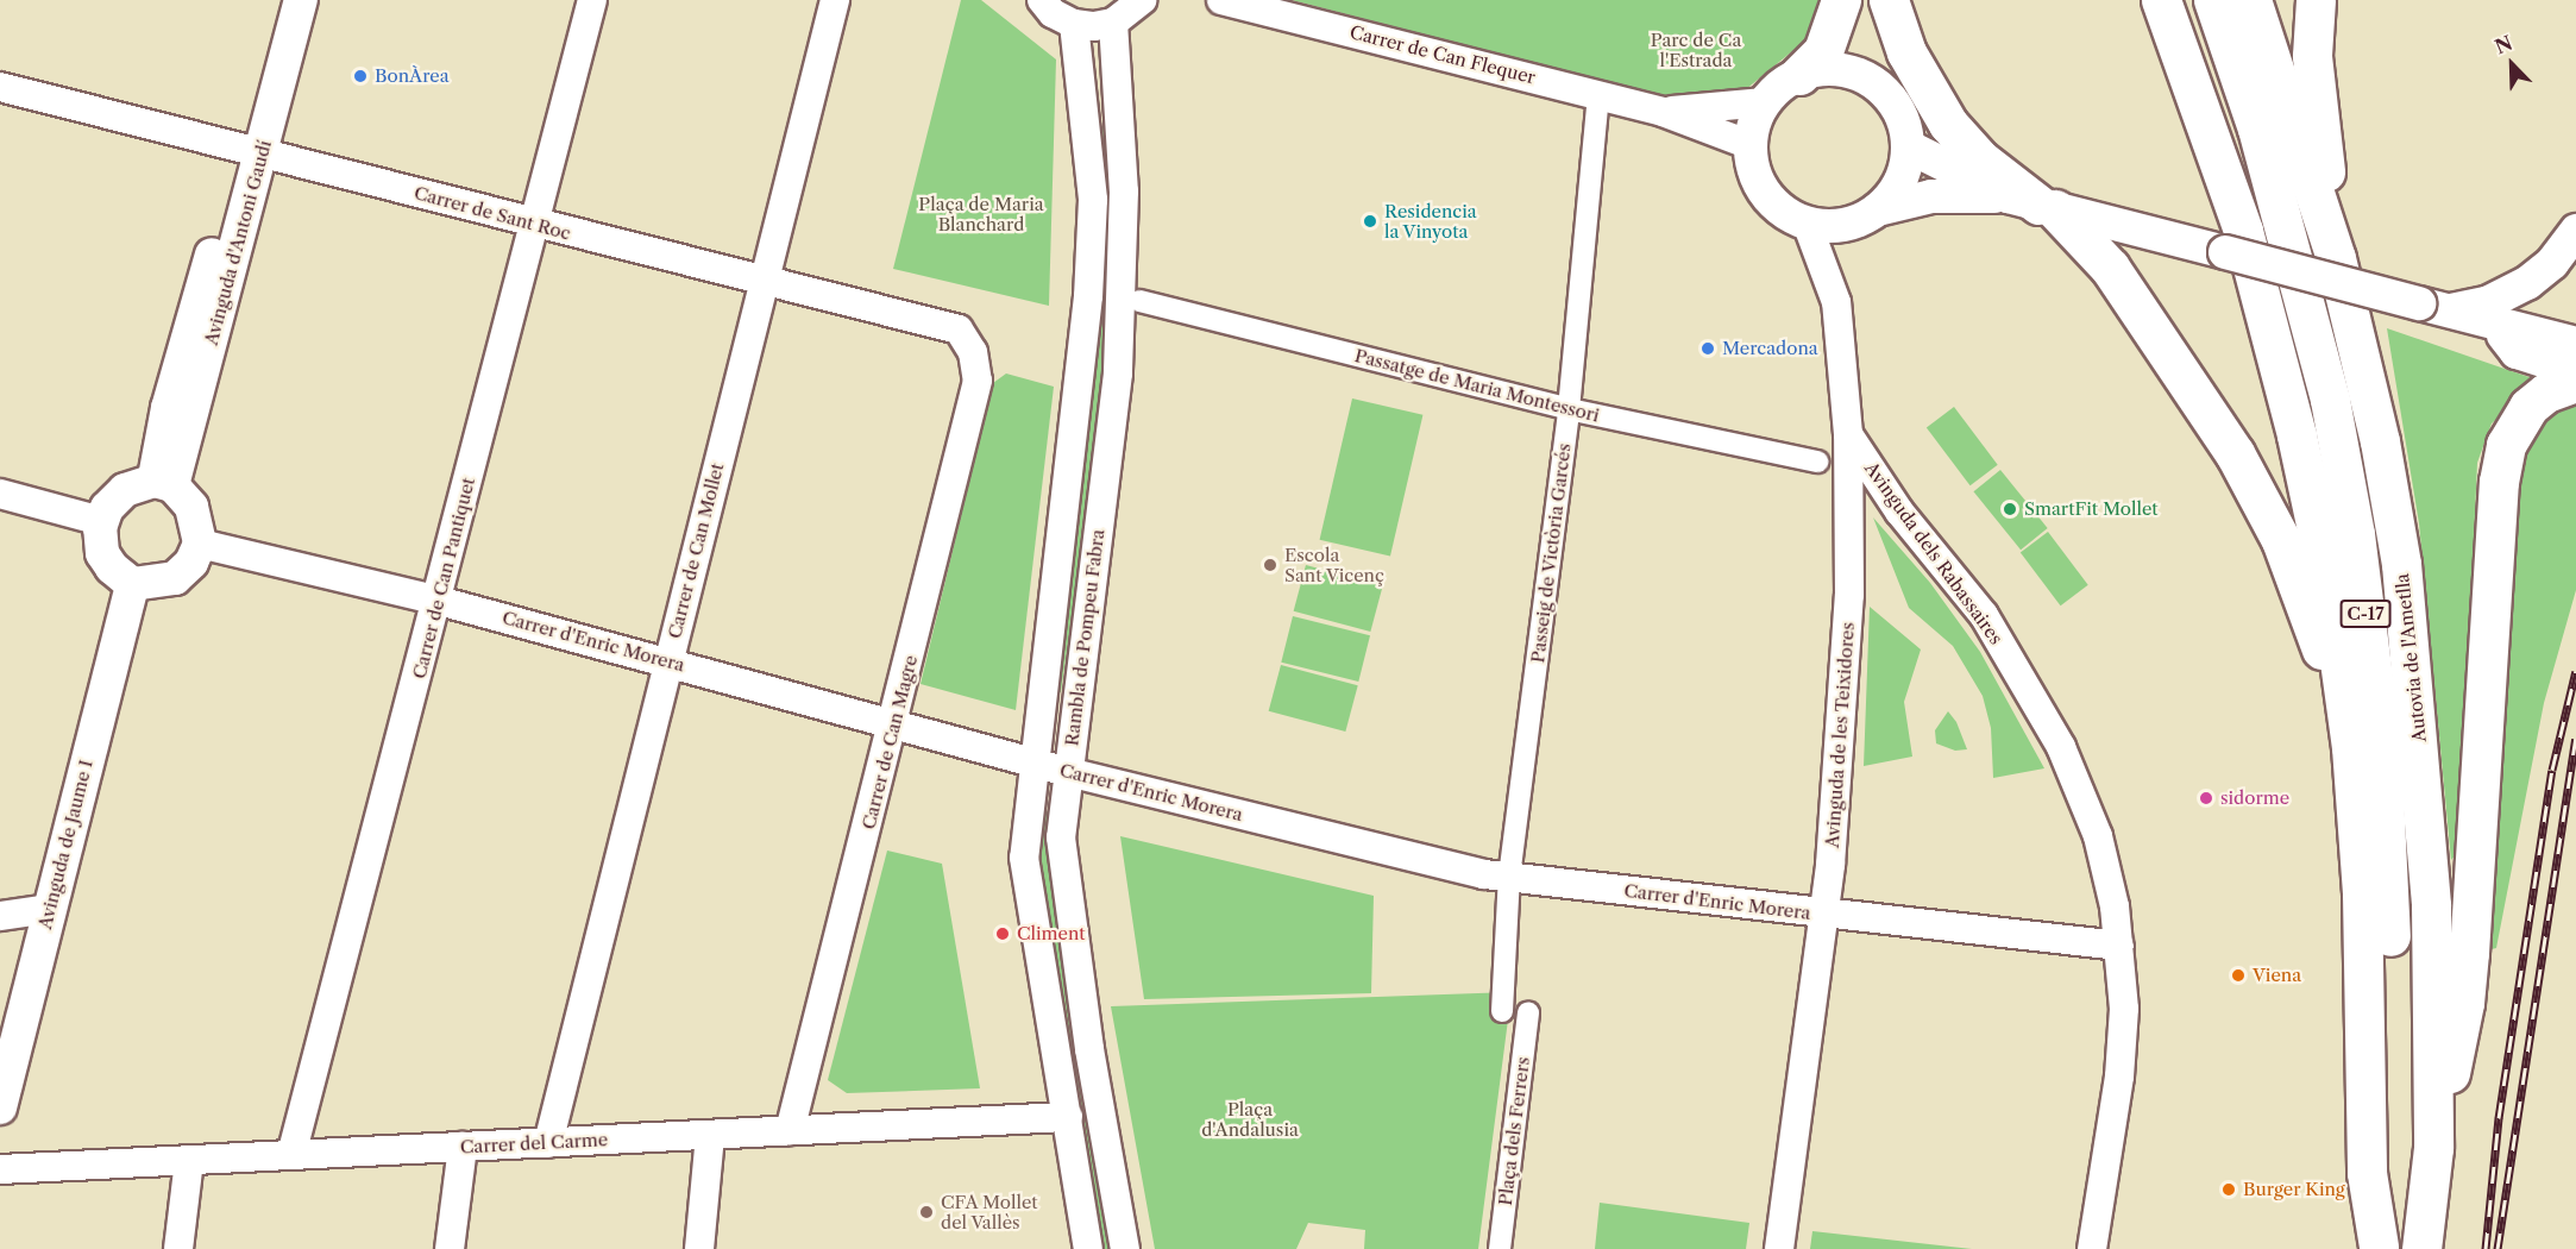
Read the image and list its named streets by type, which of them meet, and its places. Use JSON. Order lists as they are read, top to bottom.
{
  "streets": {
    "highway": ["C-17", "Autovia de l'Ametlla"],
    "street": [
      "Carrer de Can Flequer",
      "Carrer de Sant Roc",
      "Avinguda d'Antoni Gaudí",
      "Passatge de Maria Montessori",
      "Carrer de Can Mollet",
      "Passeig de Victòria Garcés",
      "Avinguda dels Rabassaires",
      "Carrer de Can Pantiquet",
      "Rambla de Pompeu Fabra",
      "Carrer d'Enric Morera",
      "Avinguda de les Teixidores",
      "Carrer de Can Magre",
      "Avinguda de Jaume I",
      "Plaça dels Ferrers",
      "Carrer del Carme"
    ]
  },
  "crossings": [
    ["Carrer de Can Flequer", "Passeig de Victòria Garcés"],
    ["Carrer de Can Flequer", "Avinguda de les Teixidores"],
    ["Carrer de Sant Roc", "Avinguda d'Antoni Gaudí"],
    ["Carrer de Sant Roc", "Carrer de Can Mollet"],
    ["Carrer de Sant Roc", "Carrer de Can Pantiquet"],
    ["Carrer de Sant Roc", "Carrer de Can Magre"],
    ["Avinguda d'Antoni Gaudí", "Carrer d'Enric Morera"],
    ["Avinguda d'Antoni Gaudí", "Avinguda de Jaume I"],
    ["Passatge de Maria Montessori", "Passeig de Victòria Garcés"],
    ["Carrer de Can Mollet", "Carrer d'Enric Morera"],
    ["Carrer de Can Mollet", "Carrer del Carme"],
    ["Passeig de Victòria Garcés", "Carrer d'Enric Morera"],
    ["Avinguda dels Rabassaires", "Carrer d'Enric Morera"],
    ["Avinguda dels Rabassaires", "Avinguda de les Teixidores"],
    ["Carrer de Can Pantiquet", "Carrer d'Enric Morera"],
    ["Carrer de Can Pantiquet", "Carrer del Carme"],
    ["Rambla de Pompeu Fabra", "Carrer d'Enric Morera"],
    ["Rambla de Pompeu Fabra", "Carrer del Carme"],
    ["Carrer d'Enric Morera", "Avinguda de les Teixidores"],
    ["Carrer d'Enric Morera", "Carrer de Can Magre"],
    ["Carrer d'Enric Morera", "Avinguda de Jaume I"],
    ["Carrer de Can Magre", "Carrer del Carme"]
  ],
  "parks": ["Parc de Ca l'Estrada", "Plaça de Maria Blanchard", "Plaça d'Andalusia"],
  "places": [
    "BonÀrea",
    "Residencia la Vinyota",
    "Mercadona",
    "SmartFit Mollet",
    "Escola Sant Vicenç",
    "sidorme",
    "Climent",
    "Viena",
    "Burger King",
    "CFA Mollet del Vallès"
  ],
  "north": "top left"
}
